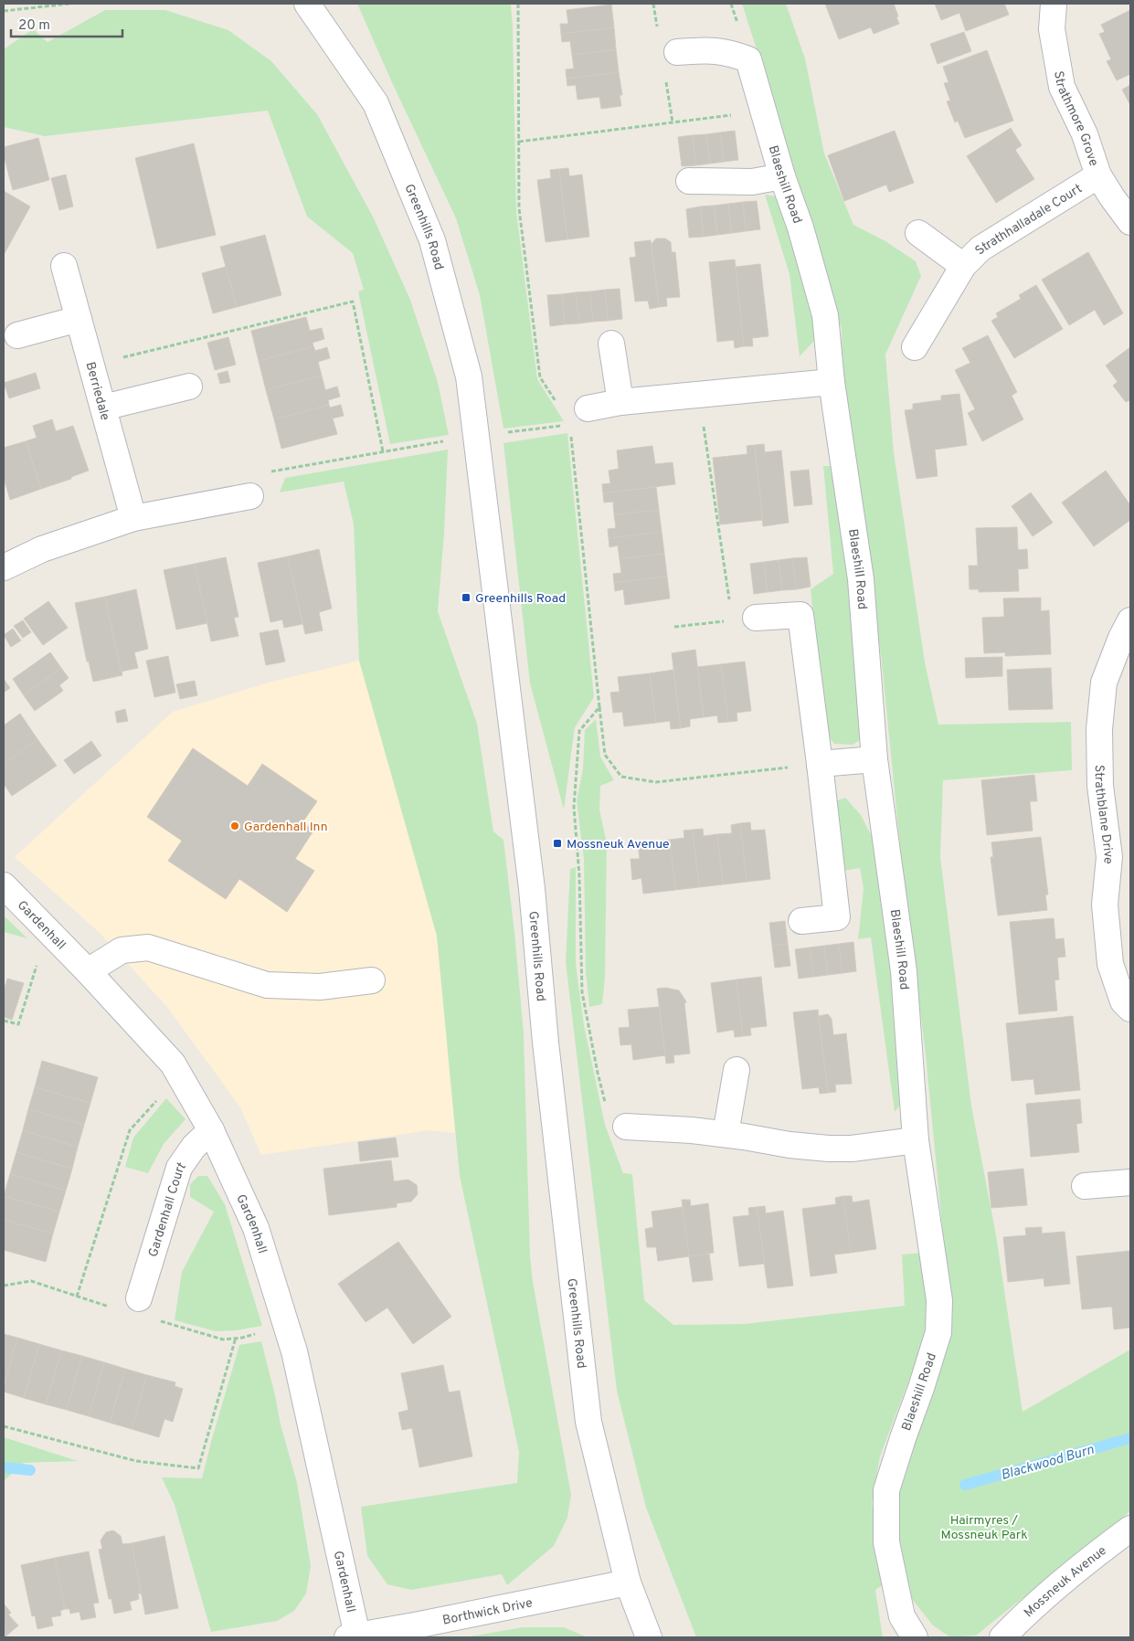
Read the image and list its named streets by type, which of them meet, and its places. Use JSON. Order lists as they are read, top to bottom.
{
  "streets": {
    "street": [
      "Strathmore Grove",
      "Blaeshill Road",
      "Strathhalladale Court",
      "Greenhills Road",
      "Berriedale",
      "Strathblane Drive",
      "Gardenhall",
      "Gardenhall Court",
      "Mossneuk Avenue",
      "Borthwick Drive"
    ]
  },
  "crossings": [
    ["Strathmore Grove", "Strathhalladale Court"],
    ["Greenhills Road", "Borthwick Drive"],
    ["Gardenhall", "Gardenhall Court"],
    ["Gardenhall", "Borthwick Drive"]
  ],
  "water": ["Blackwood Burn"],
  "parks": ["Hairmyres / Mossneuk Park"],
  "places": {
    "transit": ["Greenhills Road", "Mossneuk Avenue"],
    "other": ["Gardenhall Inn"]
  },
  "scale_bar": "20 m"
}
